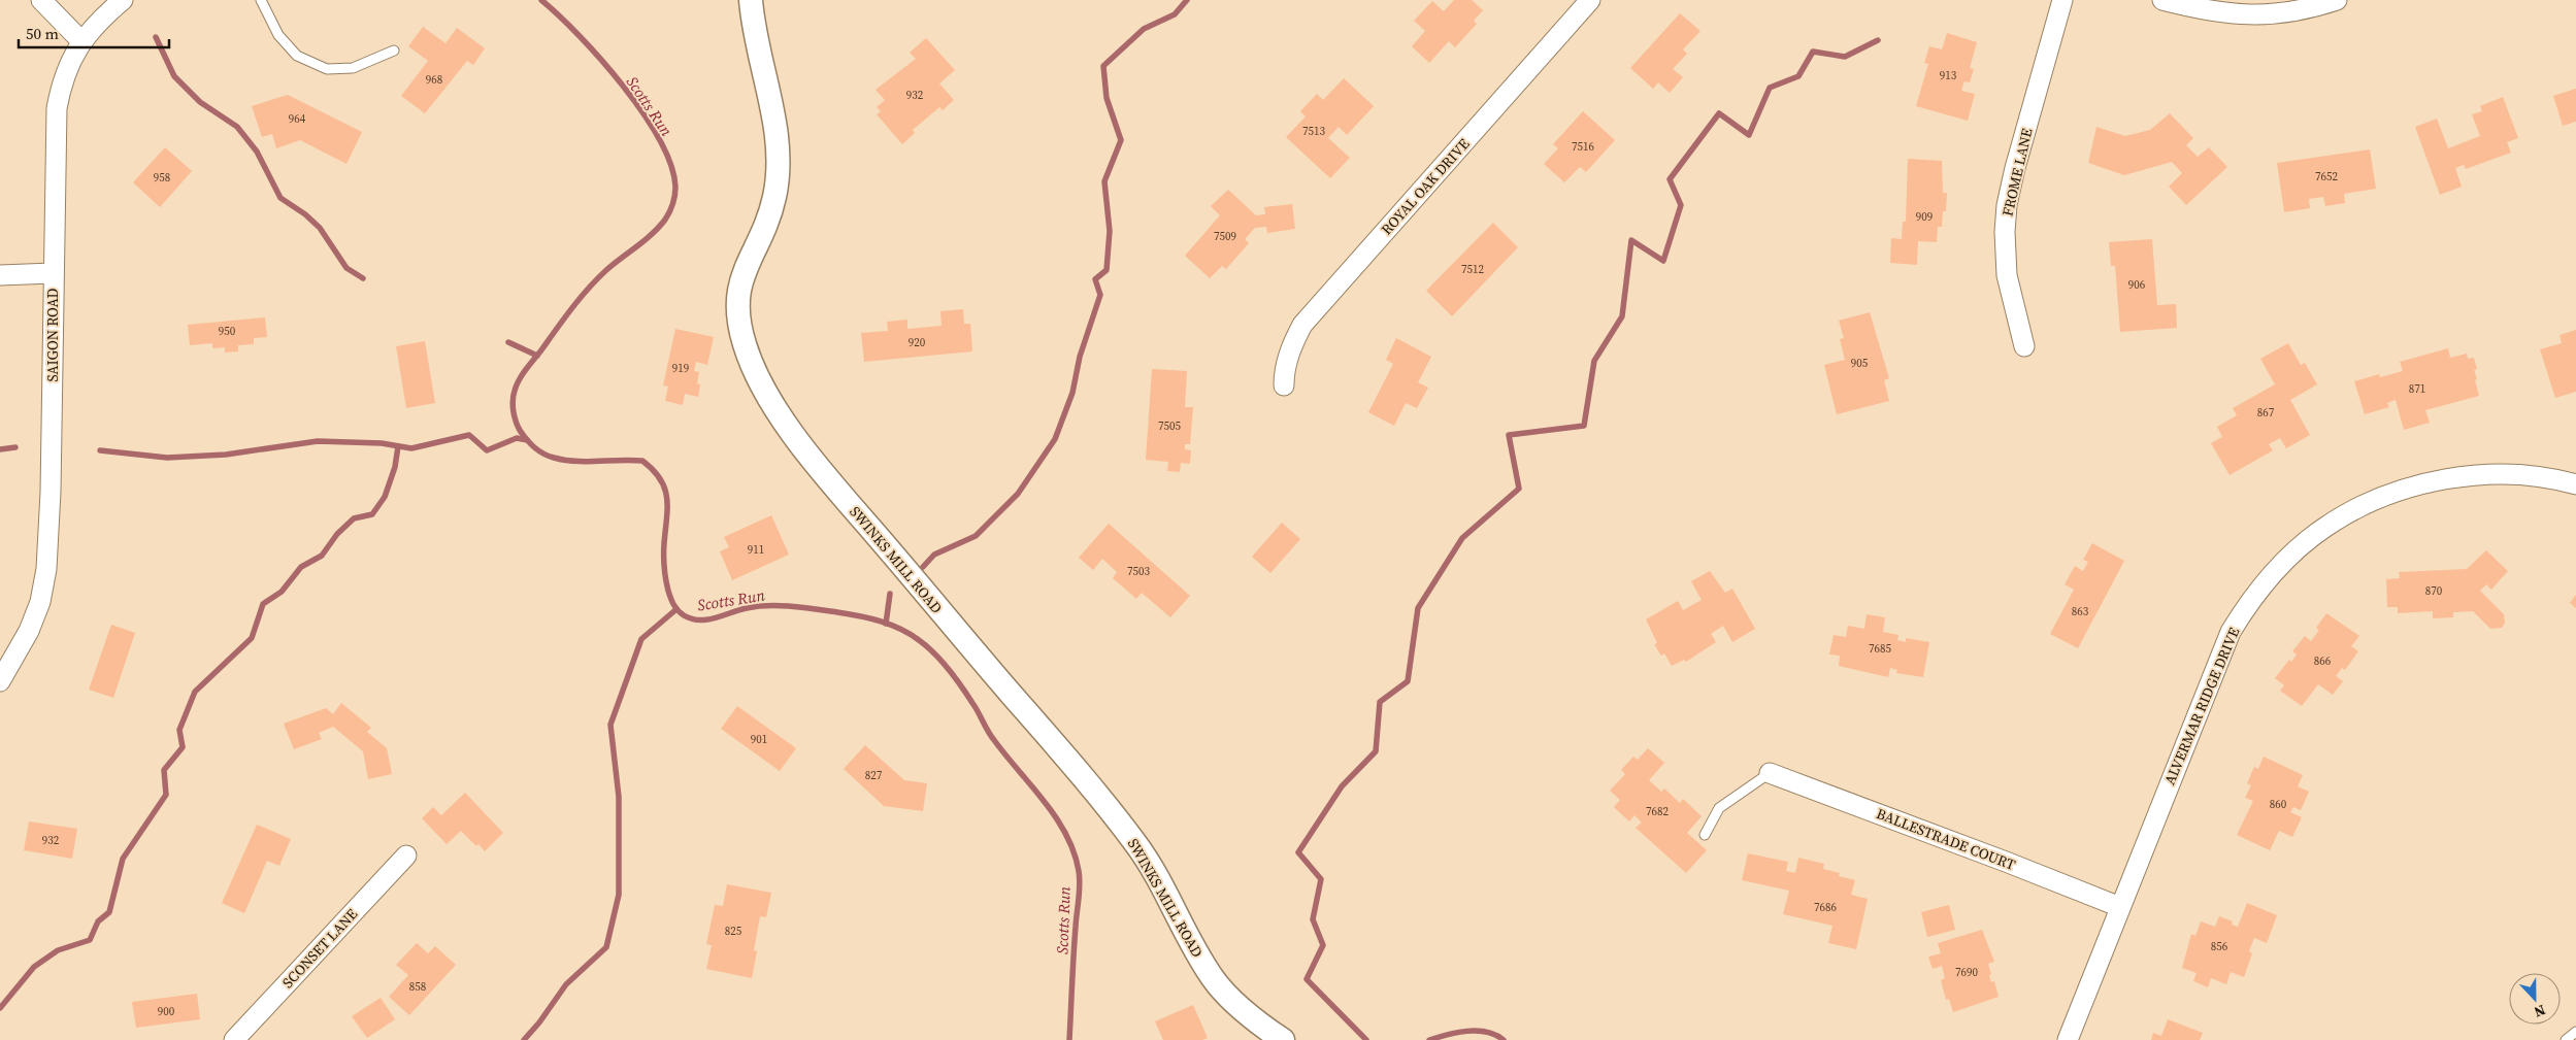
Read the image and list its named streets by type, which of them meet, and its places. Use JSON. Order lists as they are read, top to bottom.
{
  "streets": {
    "street": [
      "FROME LANE",
      "ROYAL OAK DRIVE",
      "SAIGON ROAD",
      "SWINKS MILL ROAD",
      "ALVERMAR RIDGE DRIVE",
      "BALLESTRADE COURT",
      "SCONSET LANE"
    ]
  },
  "crossings": [
    ["ALVERMAR RIDGE DRIVE", "BALLESTRADE COURT"]
  ],
  "water": ["Scotts Run"],
  "house_numbers": [
    "913",
    "968",
    "932",
    "964",
    "7513",
    "7516",
    "7652",
    "958",
    "909",
    "7509",
    "7512",
    "906",
    "950",
    "920",
    "905",
    "919",
    "871",
    "867",
    "7505",
    "911",
    "7503",
    "870",
    "863",
    "7685",
    "866",
    "901",
    "827",
    "860",
    "7682",
    "932",
    "7686",
    "825",
    "856",
    "7690",
    "858",
    "900"
  ],
  "scale_bar": "50 m",
  "north": "bottom"
}
